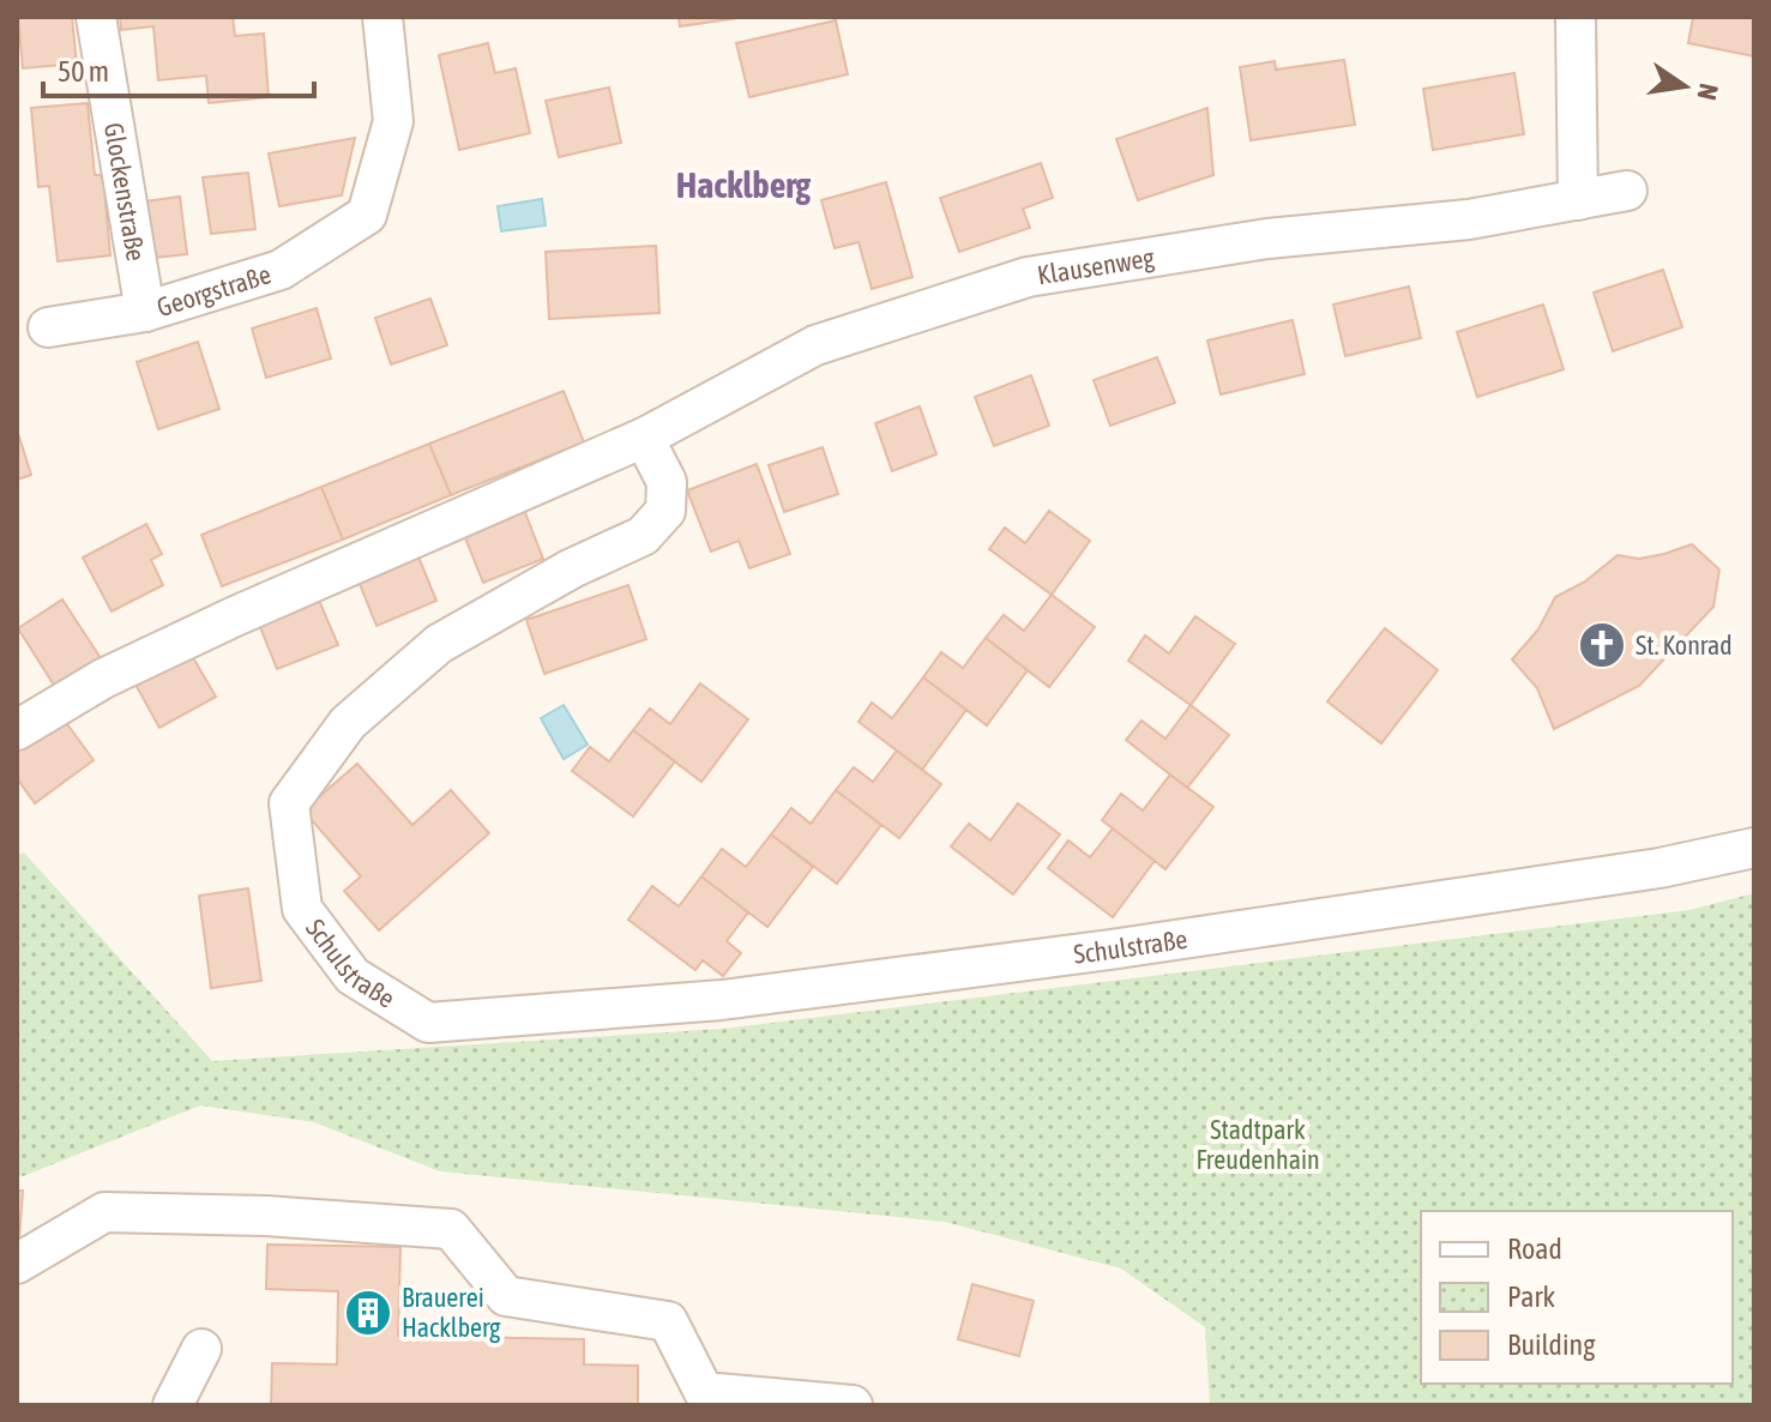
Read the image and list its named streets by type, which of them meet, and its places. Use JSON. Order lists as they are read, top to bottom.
{
  "streets": {
    "street": [
      "Glockenstraße",
      "Klausenweg",
      "Georgstraße",
      "Schulstraße"
    ]
  },
  "crossings": [
    ["Glockenstraße", "Georgstraße"],
    ["Klausenweg", "Schulstraße"]
  ],
  "districts": ["Hacklberg"],
  "parks": ["Stadtpark Freudenhain"],
  "places": {
    "church": ["St. Konrad"],
    "building": ["Brauerei Hacklberg"]
  },
  "legend": ["Road", "Park", "Building"],
  "scale_bar": "50 m",
  "north": "right"
}
